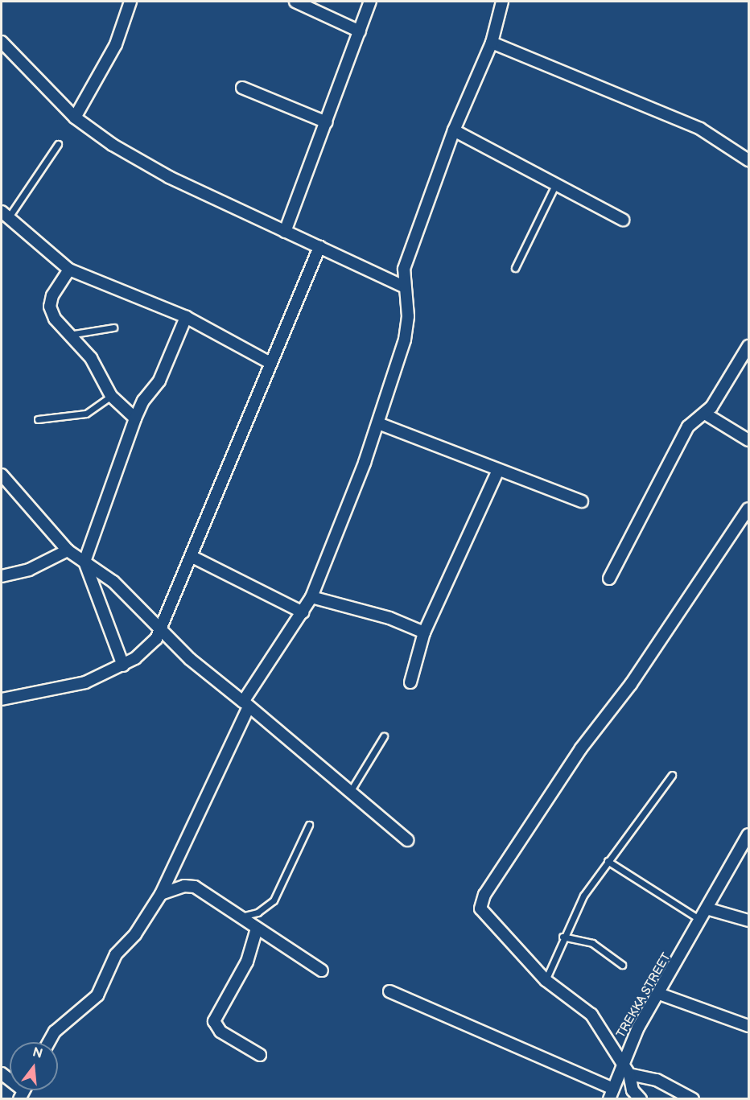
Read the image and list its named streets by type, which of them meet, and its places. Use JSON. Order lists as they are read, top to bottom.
{
  "streets": {
    "street": ["TREKKA STREET"]
  },
  "north": "top"
}
